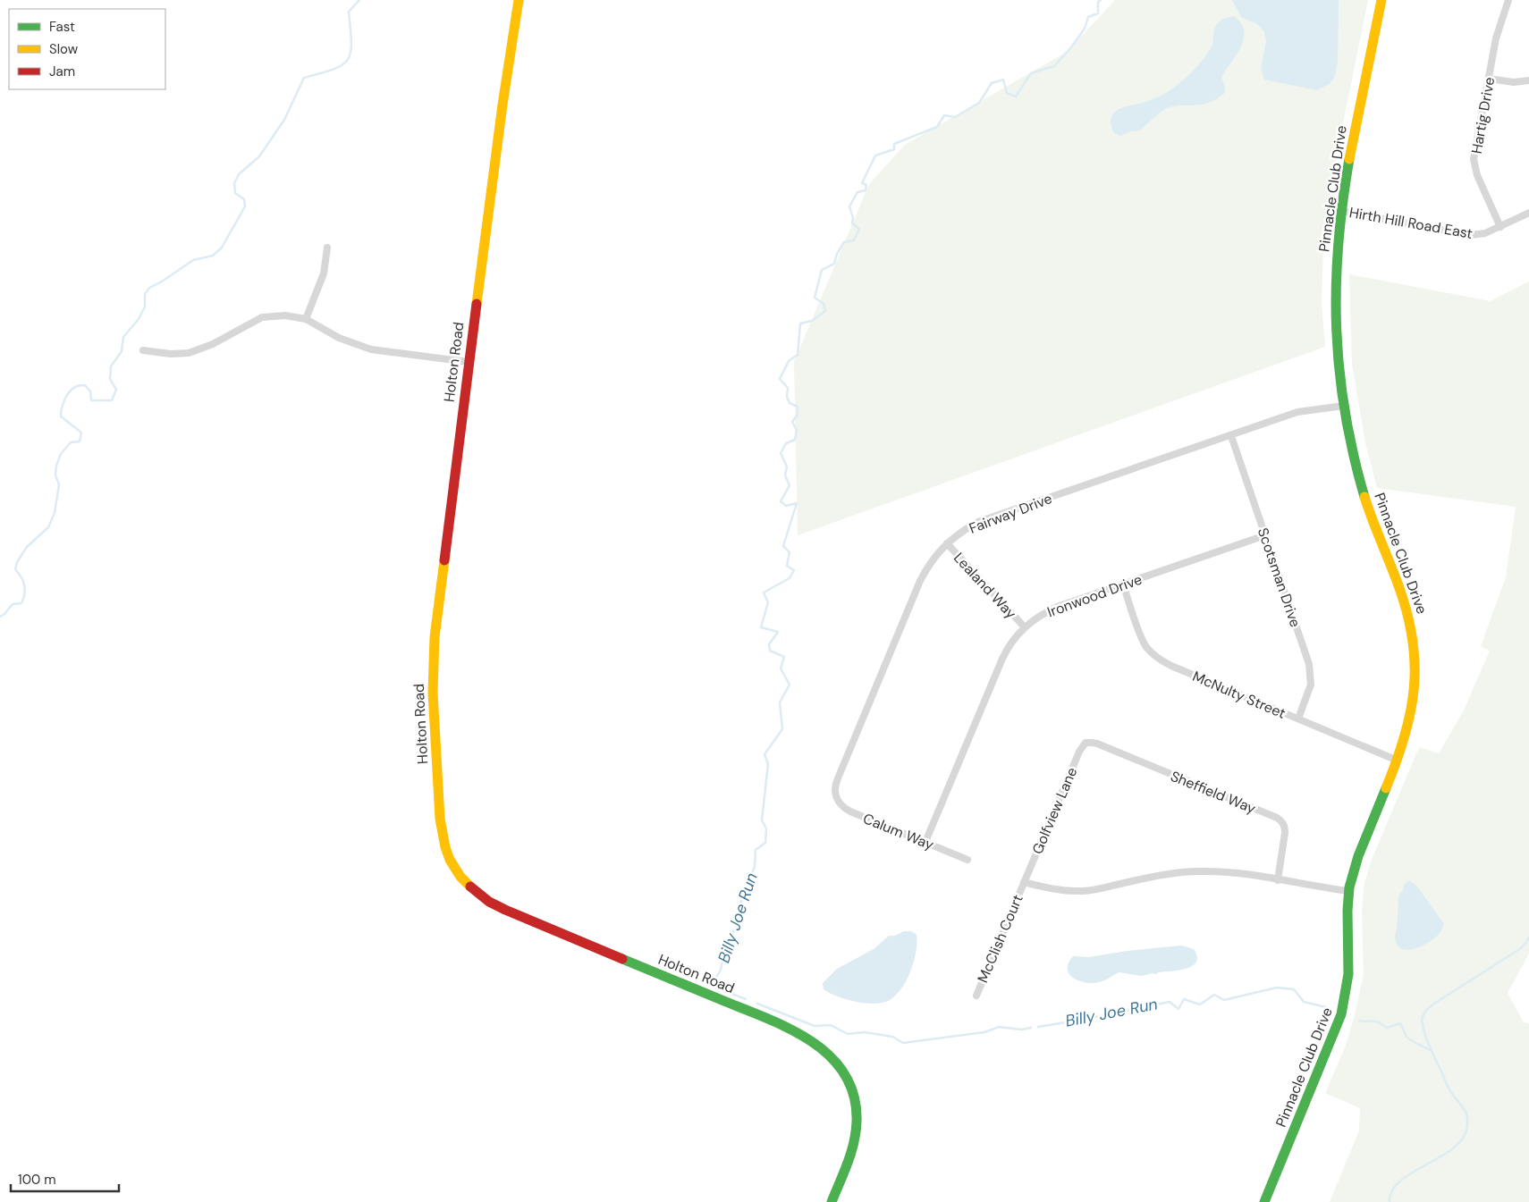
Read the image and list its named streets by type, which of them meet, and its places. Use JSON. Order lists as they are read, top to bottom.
{
  "streets": {
    "street": [
      "Hartig Drive",
      "Pinnacle Club Drive",
      "Hirth Hill Road East",
      "Holton Road",
      "Fairway Drive",
      "Scotsman Drive",
      "Lealand Way",
      "Ironwood Drive",
      "McNulty Street",
      "Sheffield Way",
      "Golfview Lane",
      "Calum Way",
      "McClish Court"
    ]
  },
  "crossings": [
    ["Hartig Drive", "Hirth Hill Road East"],
    ["Pinnacle Club Drive", "Hirth Hill Road East"],
    ["Pinnacle Club Drive", "Fairway Drive"],
    ["Pinnacle Club Drive", "McNulty Street"],
    ["Fairway Drive", "Scotsman Drive"],
    ["Fairway Drive", "Lealand Way"],
    ["Fairway Drive", "Calum Way"],
    ["Scotsman Drive", "Ironwood Drive"],
    ["Scotsman Drive", "McNulty Street"],
    ["Lealand Way", "Ironwood Drive"],
    ["Ironwood Drive", "McNulty Street"],
    ["Ironwood Drive", "Calum Way"],
    ["Sheffield Way", "Golfview Lane"],
    ["Golfview Lane", "McClish Court"]
  ],
  "water": ["Billy Joe Run"],
  "legend": ["Fast", "Slow", "Jam"],
  "scale_bar": "100 m"
}
